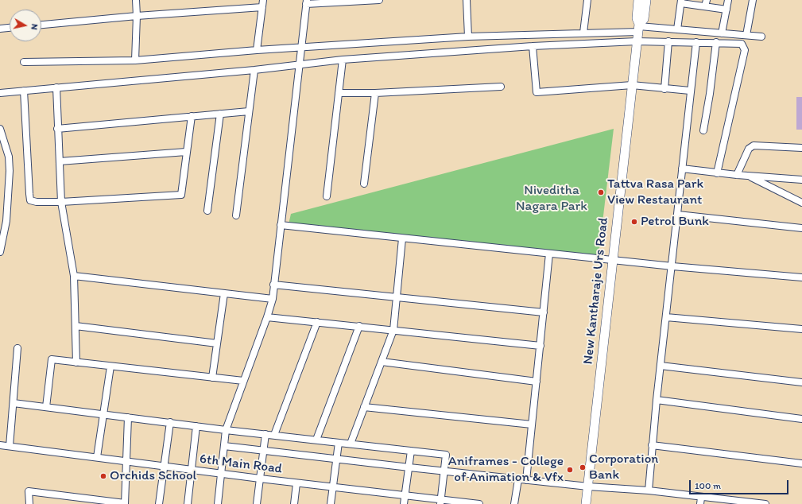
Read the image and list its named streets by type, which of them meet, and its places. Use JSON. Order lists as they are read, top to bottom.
{
  "streets": {
    "main road": ["New Kantharaje Urs Road"],
    "street": ["6th Main Road"]
  },
  "parks": ["Niveditha Nagara Park"],
  "places": [
    "Tattva Rasa Park View Restaurant",
    "Petrol Bunk",
    "Corporation Bank",
    "Aniframes - College of Animation & Vfx",
    "Orchids School"
  ],
  "scale_bar": "100 m",
  "north": "right"
}
